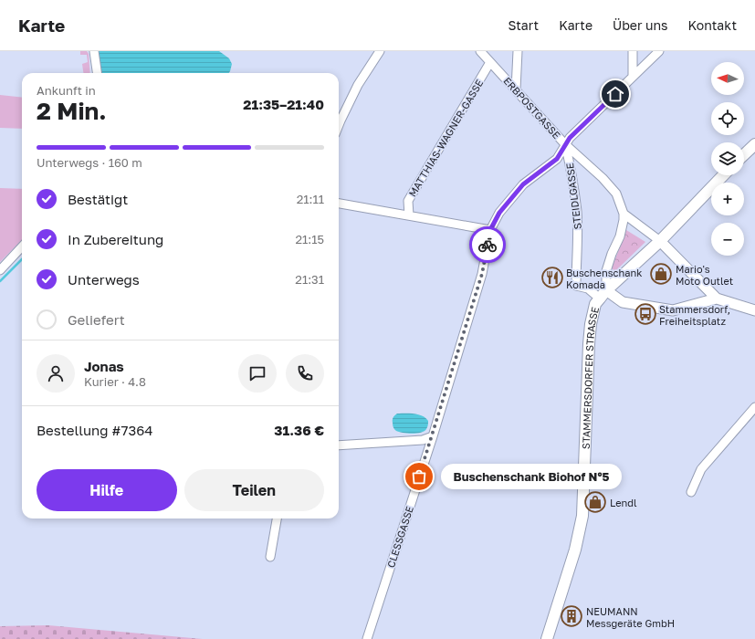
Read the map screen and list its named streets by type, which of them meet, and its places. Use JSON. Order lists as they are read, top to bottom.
{
  "streets": {
    "main road": ["STAMMERSDORFER STRASSE"],
    "street": [
      "ERBPOSTGASSE",
      "MATTHIAS-WAGNER-GASSE",
      "STEIDLGASSE",
      "CLESSGASSE"
    ]
  },
  "crossings": [
    ["ERBPOSTGASSE", "MATTHIAS-WAGNER-GASSE"],
    ["ERBPOSTGASSE", "STEIDLGASSE"],
    ["ERBPOSTGASSE", "CLESSGASSE"],
    ["STEIDLGASSE", "STAMMERSDORFER STRASSE"],
    ["STEIDLGASSE", "CLESSGASSE"]
  ],
  "places": {
    "shop": ["Mario's Moto Outlet", "Lendl"],
    "restaurant": ["Buschenschank Komada"],
    "bus stop": ["Stammersdorf, Freiheitsplatz"],
    "other": ["Buschenschank Biohof N°5"],
    "building": ["NEUMANN Messgeräte GmbH"]
  },
  "north": "left",
  "page": {
    "header": "Karte",
    "nav": [
      "Start",
      "Karte",
      "Über uns",
      "Kontakt"
    ],
    "map_buttons": ["+", "−"],
    "heading": ["2 Min.", "Ankunft in", "21:35–21:40"],
    "panel": [
      "Jonas",
      "Kurier · 4.8",
      "Bestellung #7364",
      "31.36 €"
    ],
    "bar": "Unterwegs · 160 m",
    "list": [
      ["Bestätigt", "21:11"],
      ["In Zubereitung", "21:15"],
      ["Unterwegs", "21:31"],
      "Geliefert"
    ],
    "buttons": ["Hilfe", "Teilen"],
    "bubble": "Buschenschank Biohof N°5"
  }
}
